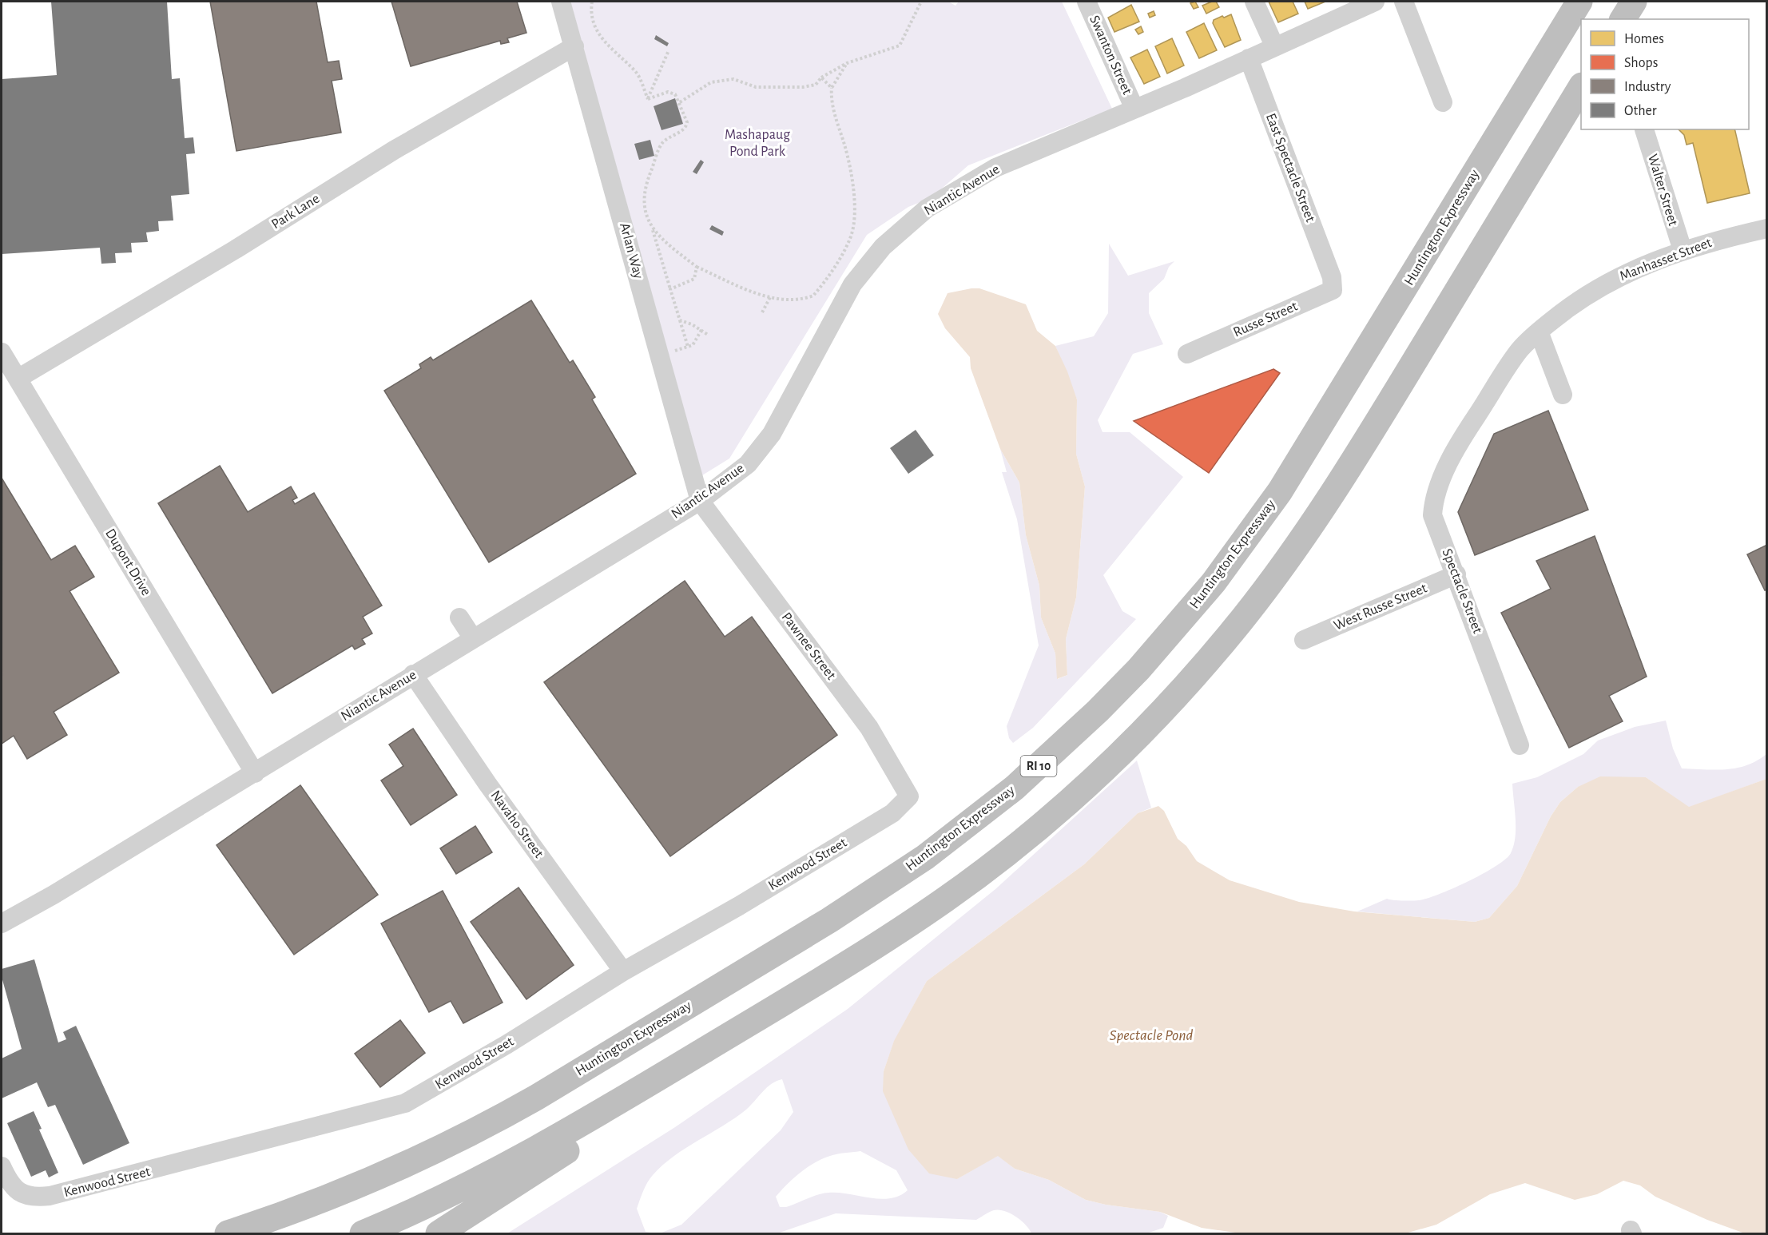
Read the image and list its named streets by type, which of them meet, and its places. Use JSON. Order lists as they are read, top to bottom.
{
  "streets": {
    "highway": ["Huntington Expressway", "RI 10"],
    "street": [
      "Swanton Street",
      "East Spectacle Street",
      "Niantic Avenue",
      "Walter Street",
      "Park Lane",
      "Arlan Way",
      "Manhasset Street",
      "Russe Street",
      "Dupont Drive",
      "Spectacle Street",
      "West Russe Street",
      "Pawnee Street",
      "Navaho Street",
      "Kenwood Street"
    ]
  },
  "crossings": [
    ["Swanton Street", "Niantic Avenue"],
    ["East Spectacle Street", "Niantic Avenue"],
    ["East Spectacle Street", "Russe Street"],
    ["Niantic Avenue", "Arlan Way"],
    ["Niantic Avenue", "Dupont Drive"],
    ["Niantic Avenue", "Pawnee Street"],
    ["Niantic Avenue", "Navaho Street"],
    ["Walter Street", "Manhasset Street"],
    ["Park Lane", "Arlan Way"],
    ["Park Lane", "Dupont Drive"],
    ["Arlan Way", "Pawnee Street"],
    ["Manhasset Street", "Spectacle Street"],
    ["Spectacle Street", "West Russe Street"],
    ["Pawnee Street", "Kenwood Street"],
    ["Navaho Street", "Kenwood Street"]
  ],
  "water": ["Spectacle Pond"],
  "parks": ["Mashapaug Pond Park"],
  "legend": [
    "Homes",
    "Shops",
    "Industry",
    "Other"
  ]
}
